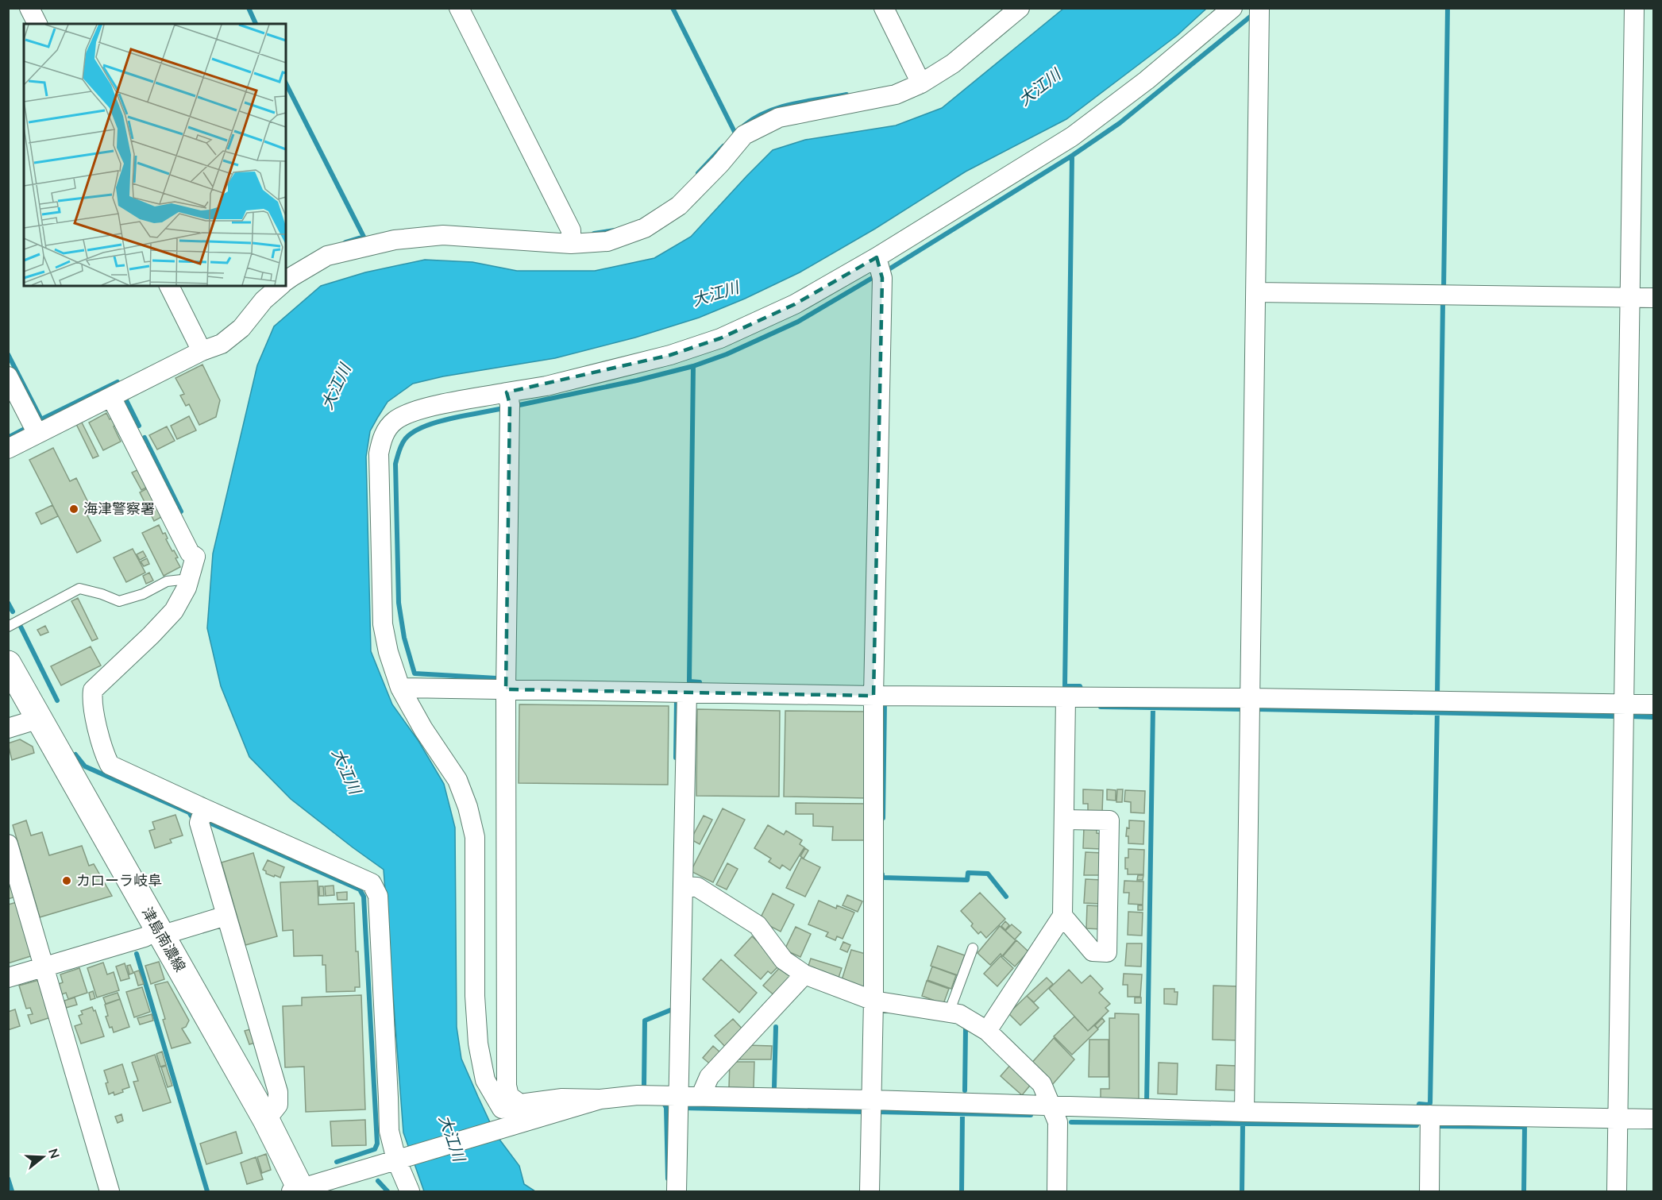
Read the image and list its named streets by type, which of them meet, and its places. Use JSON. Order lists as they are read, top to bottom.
{
  "streets": {
    "main road": ["津島南濃線"]
  },
  "water": ["大江川"],
  "places": ["海津警察署", "カローラ岐阜"],
  "north": "right"
}
